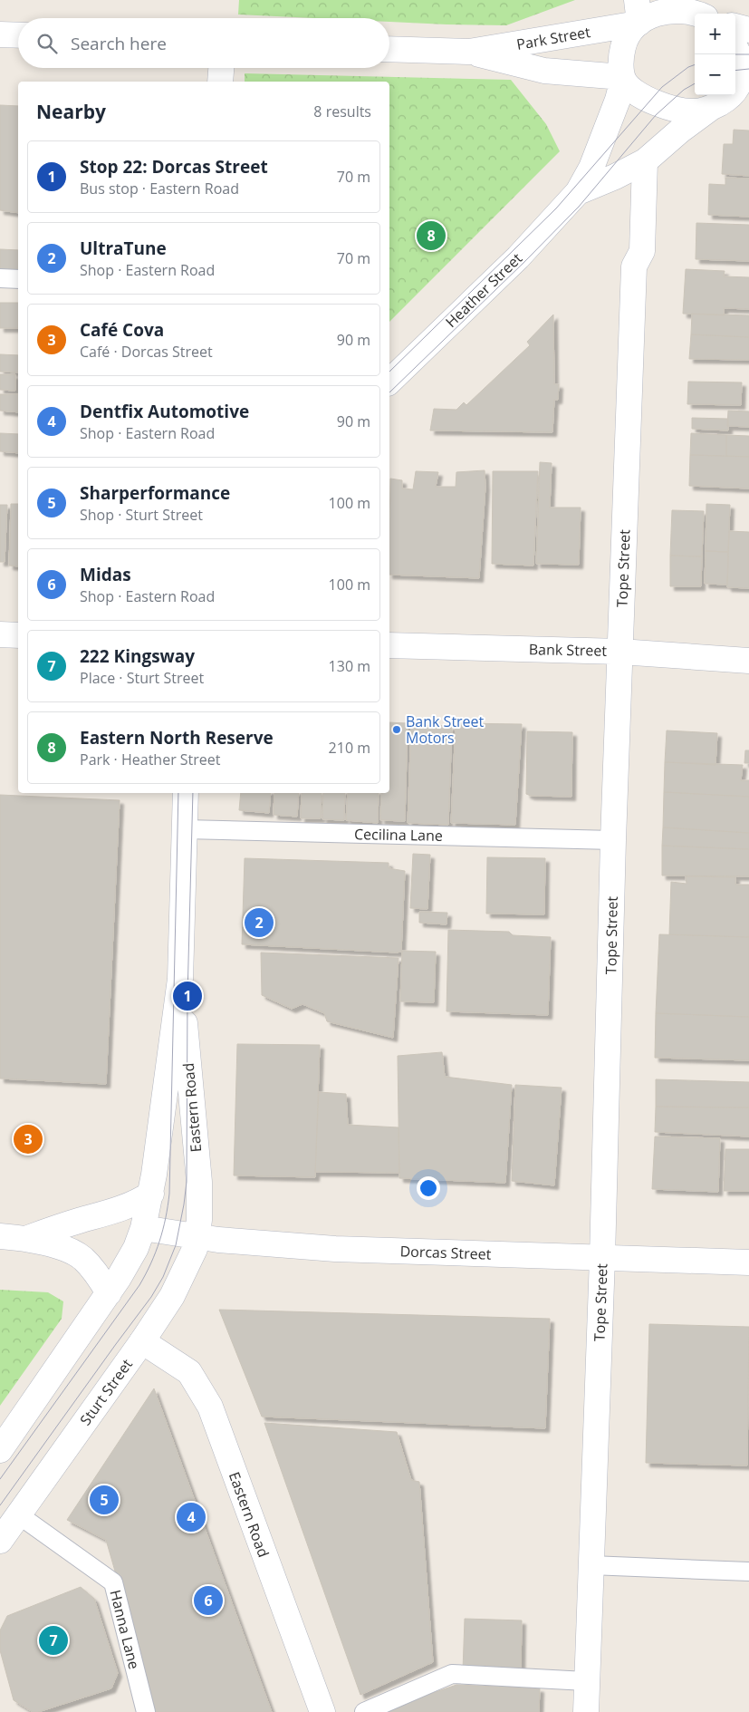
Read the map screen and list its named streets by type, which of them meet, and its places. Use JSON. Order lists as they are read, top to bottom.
{
  "streets": {
    "street": [
      "Park Street",
      "Heather Street",
      "Tope Street",
      "Bank Street",
      "Eastern Road",
      "Dorcas Street",
      "Sturt Street"
    ],
    "lane": ["Cecilina Lane", "Hanna Lane"]
  },
  "crossings": [
    ["Park Street", "Heather Street"],
    ["Heather Street", "Tope Street"],
    ["Tope Street", "Bank Street"],
    ["Tope Street", "Cecilina Lane"],
    ["Tope Street", "Dorcas Street"],
    ["Cecilina Lane", "Eastern Road"],
    ["Eastern Road", "Dorcas Street"],
    ["Eastern Road", "Sturt Street"],
    ["Dorcas Street", "Sturt Street"],
    ["Sturt Street", "Hanna Lane"]
  ],
  "places": ["Bank Street Motors"],
  "page": {
    "map_buttons": ["+", "−"],
    "search": "Search here",
    "heading": ["Nearby", "8 results"],
    "list": [
      {
        "mark": "1",
        "name": "Stop 22: Dorcas Street",
        "note": "Bus stop · Eastern Road",
        "value": "70 m"
      },
      {
        "mark": "2",
        "name": "UltraTune",
        "note": "Shop · Eastern Road",
        "value": "70 m"
      },
      {
        "mark": "3",
        "name": "Café Cova",
        "note": "Café · Dorcas Street",
        "value": "90 m"
      },
      {
        "mark": "4",
        "name": "Dentfix Automotive",
        "note": "Shop · Eastern Road",
        "value": "90 m"
      },
      {
        "mark": "5",
        "name": "Sharperformance",
        "note": "Shop · Sturt Street",
        "value": "100 m"
      },
      {
        "mark": "6",
        "name": "Midas",
        "note": "Shop · Eastern Road",
        "value": "100 m"
      },
      {
        "mark": "7",
        "name": "222 Kingsway",
        "note": "Place · Sturt Street",
        "value": "130 m"
      },
      {
        "mark": "8",
        "name": "Eastern North Reserve",
        "note": "Park · Heather Street",
        "value": "210 m"
      }
    ],
    "pins": [
      "8",
      "2",
      "1",
      "3",
      "5",
      "4",
      "6",
      "7"
    ]
  }
}
